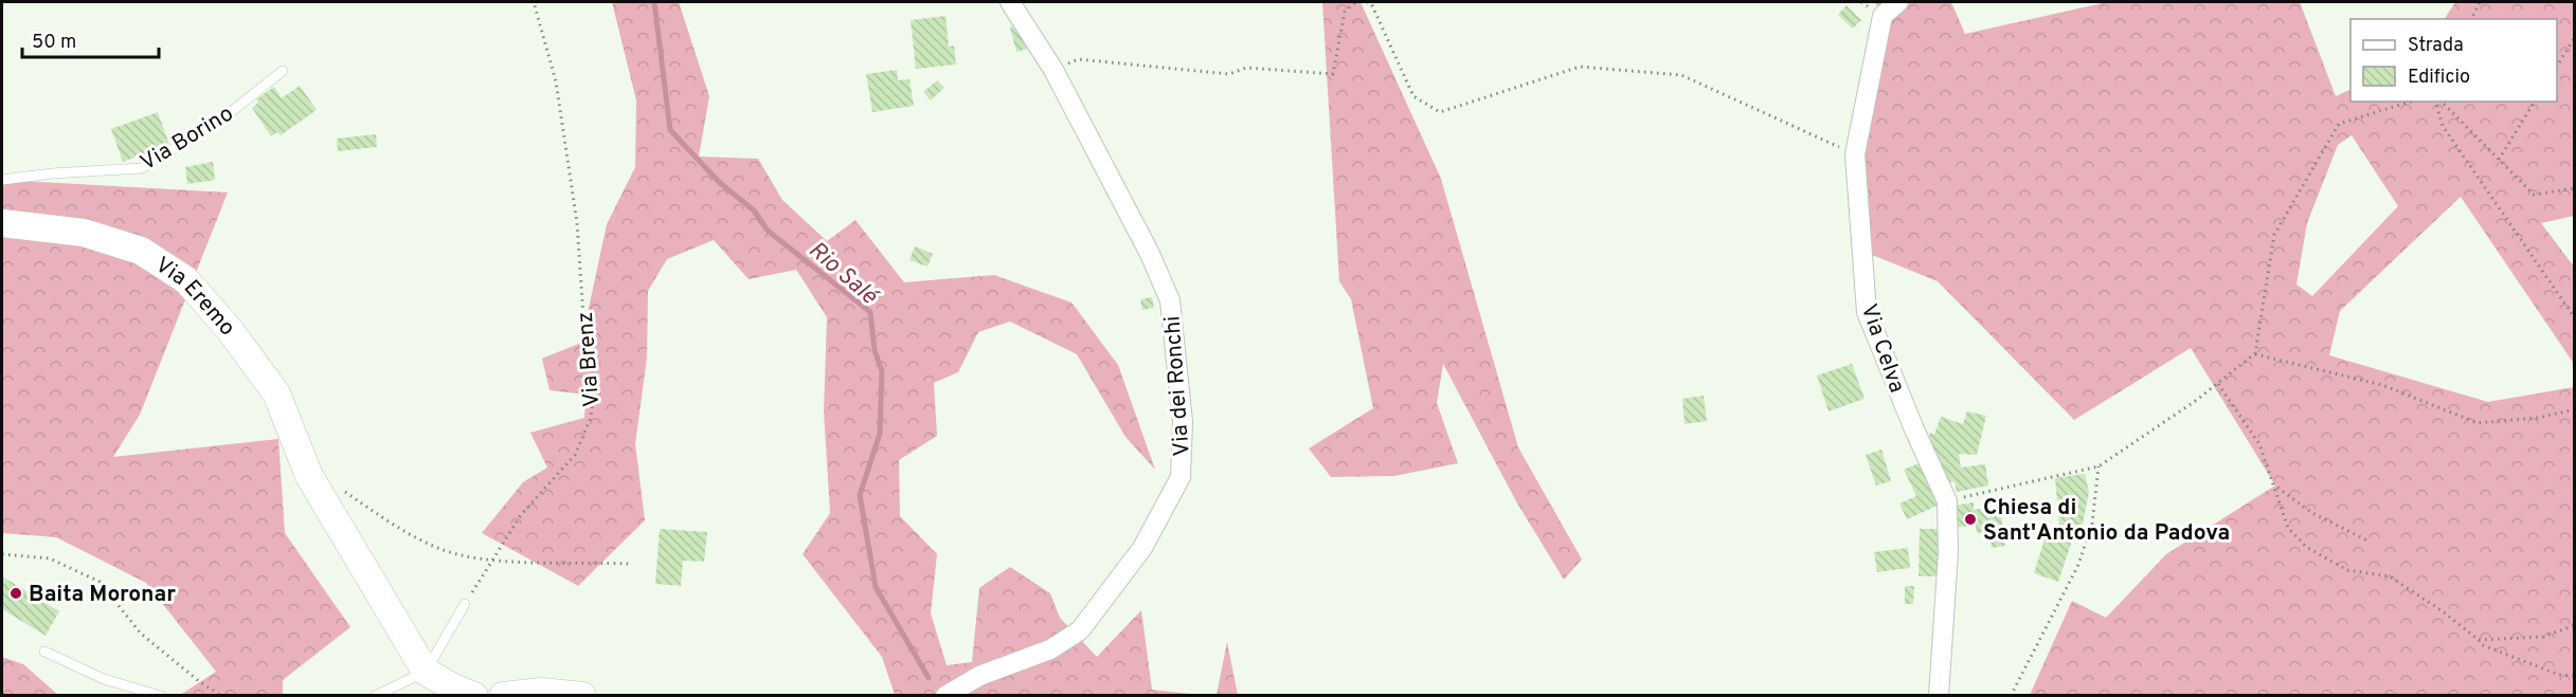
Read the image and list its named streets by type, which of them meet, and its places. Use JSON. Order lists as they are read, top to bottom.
{
  "streets": {
    "street": ["Via Eremo", "Via Celva", "Via dei Ronchi"],
    "lane": ["Via Borino"],
    "path": ["Via Brenz"]
  },
  "water": ["Rio Salé"],
  "places": ["Chiesa di Sant'Antonio da Padova", "Baita Moronar"],
  "legend": ["Strada", "Edificio"],
  "scale_bar": "50 m"
}
